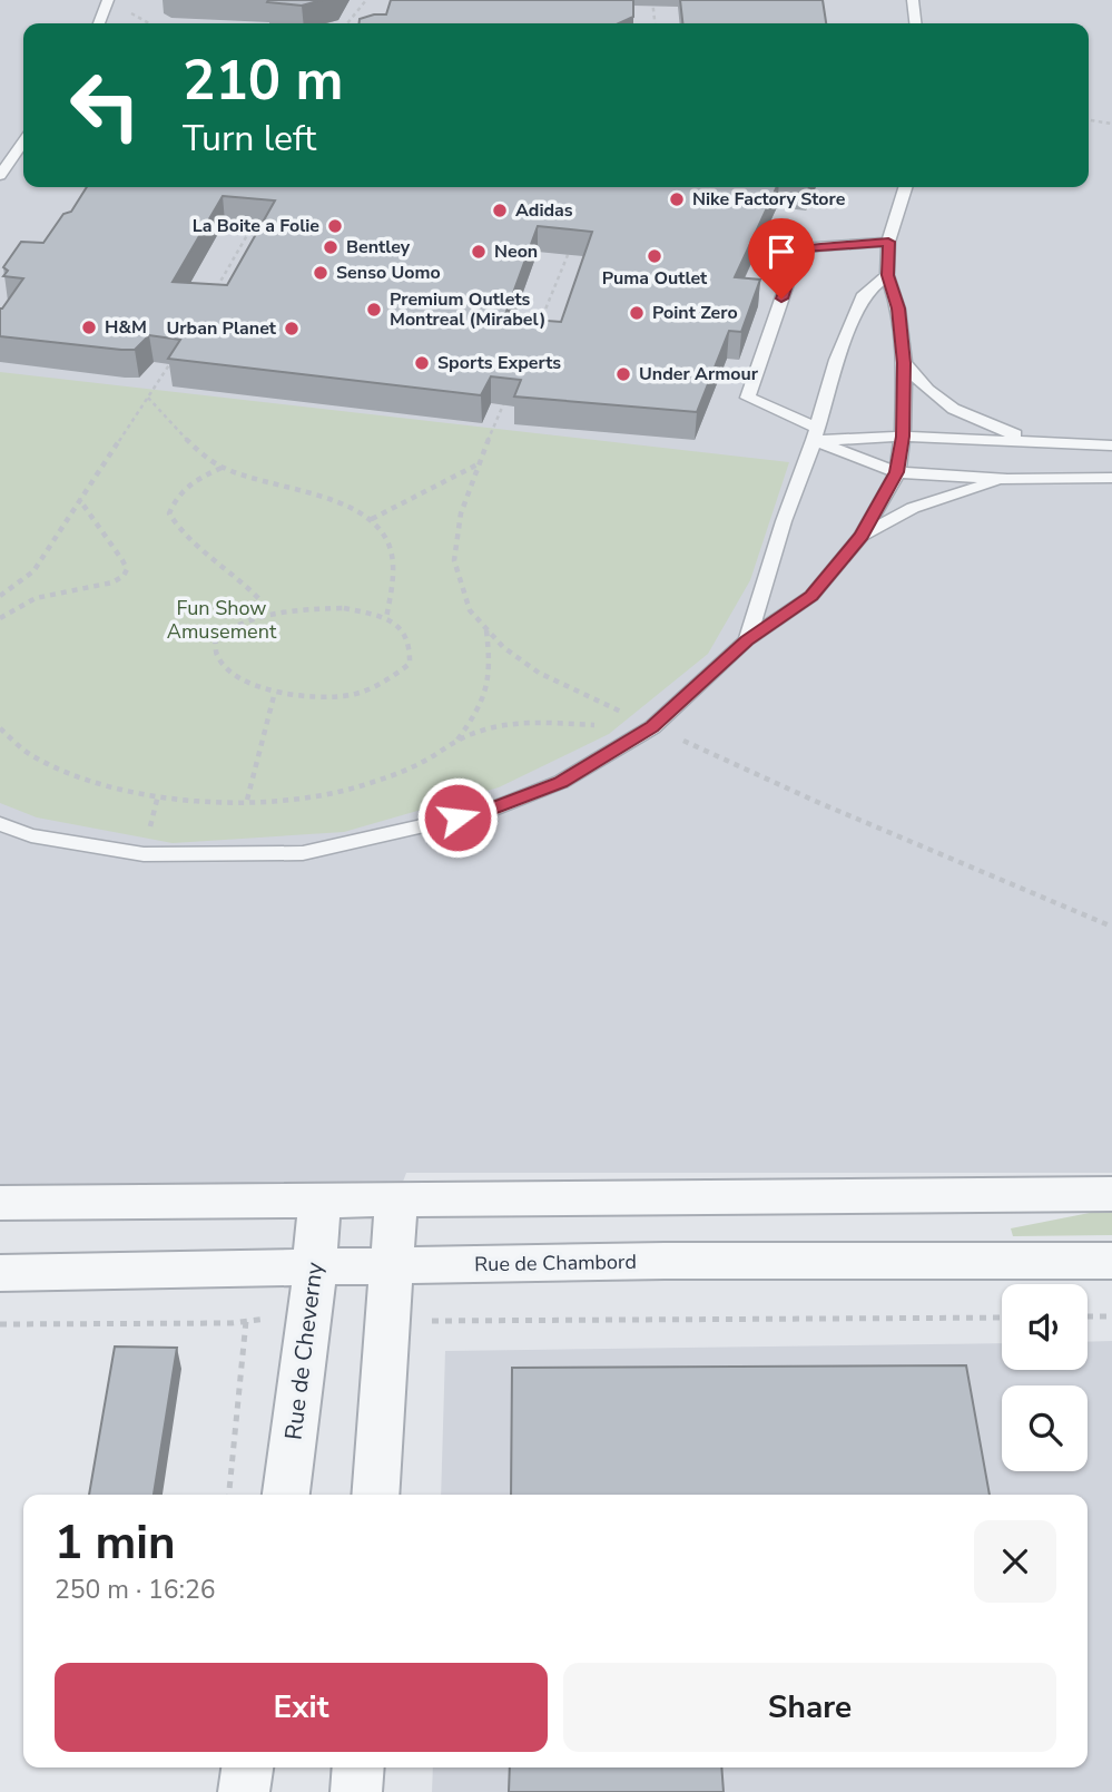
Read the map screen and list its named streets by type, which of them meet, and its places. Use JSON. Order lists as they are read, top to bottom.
{
  "streets": {
    "street": ["Rue de Chambord", "Rue de Cheverny"]
  },
  "crossings": [
    ["Rue de Chambord", "Rue de Cheverny"]
  ],
  "parks": ["Fun Show Amusement"],
  "places": [
    "Nike Factory Store",
    "Adidas",
    "La Boite a Folie",
    "Bentley",
    "Neon",
    "Puma Outlet",
    "Senso Uomo",
    "Premium Outlets Montreal (Mirabel)",
    "Point Zero",
    "H&M",
    "Urban Planet",
    "Sports Experts",
    "Under Armour"
  ],
  "page": {
    "turn": ["210 m", "Turn left"],
    "heading": ["1 min", "250 m · 16:26"],
    "buttons": ["Exit", "Share"]
  }
}
